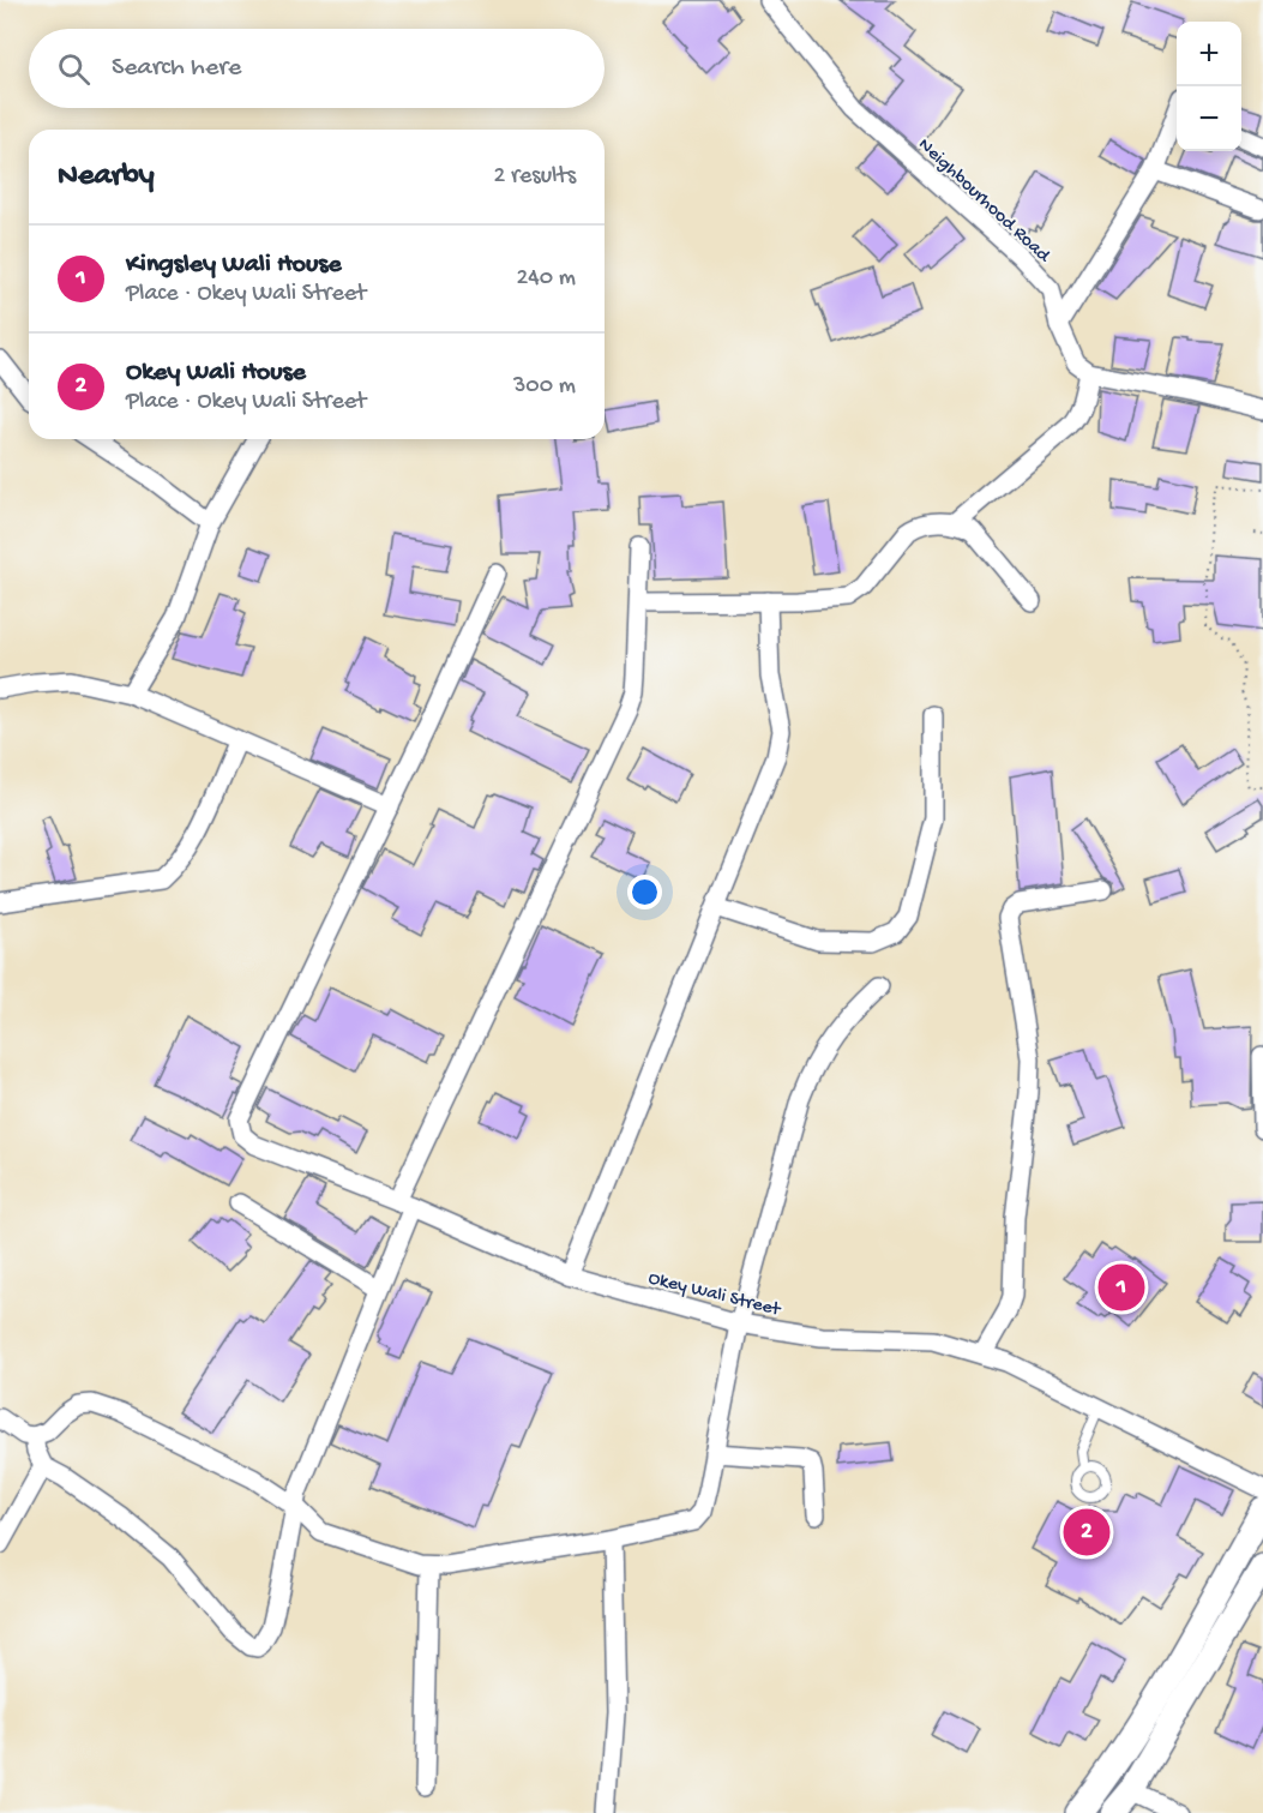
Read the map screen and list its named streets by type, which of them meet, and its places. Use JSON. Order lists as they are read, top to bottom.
{
  "streets": {
    "street": ["Neighbourhood Road", "Okey Wali Street"]
  },
  "page": {
    "map_buttons": ["+", "−"],
    "search": "Search here",
    "heading": ["Nearby", "2 results"],
    "list": [
      {
        "mark": "1",
        "name": "Kingsley Wali House",
        "note": "Place · Okey Wali Street",
        "value": "240 m"
      },
      {
        "mark": "2",
        "name": "Okey Wali House",
        "note": "Place · Okey Wali Street",
        "value": "300 m"
      }
    ],
    "pins": ["1", "2"]
  }
}
